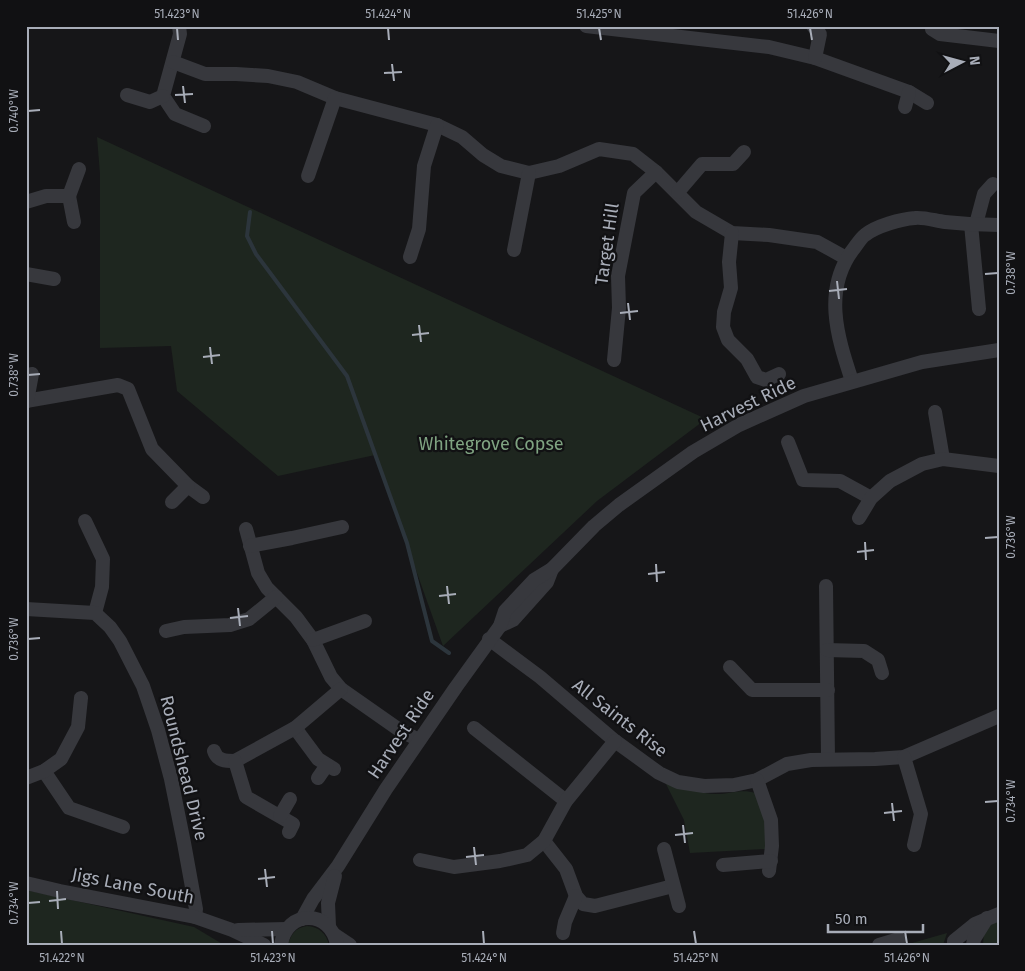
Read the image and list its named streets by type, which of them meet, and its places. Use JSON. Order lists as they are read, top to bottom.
{
  "streets": {
    "street": [
      "Target Hill",
      "Harvest Ride",
      "All Saints Rise",
      "Roundshead Drive",
      "Jigs Lane South"
    ]
  },
  "crossings": [
    ["Harvest Ride", "All Saints Rise"],
    ["Roundshead Drive", "Jigs Lane South"]
  ],
  "parks": ["Whitegrove Copse"],
  "scale_bar": "50 m",
  "north": "right",
  "coordinates": [
    "51.423°N",
    "51.424°N",
    "51.425°N",
    "51.426°N",
    "0.740°W",
    "0.738°W",
    "0.736°W",
    "0.734°W",
    "51.422°N"
  ]
}
